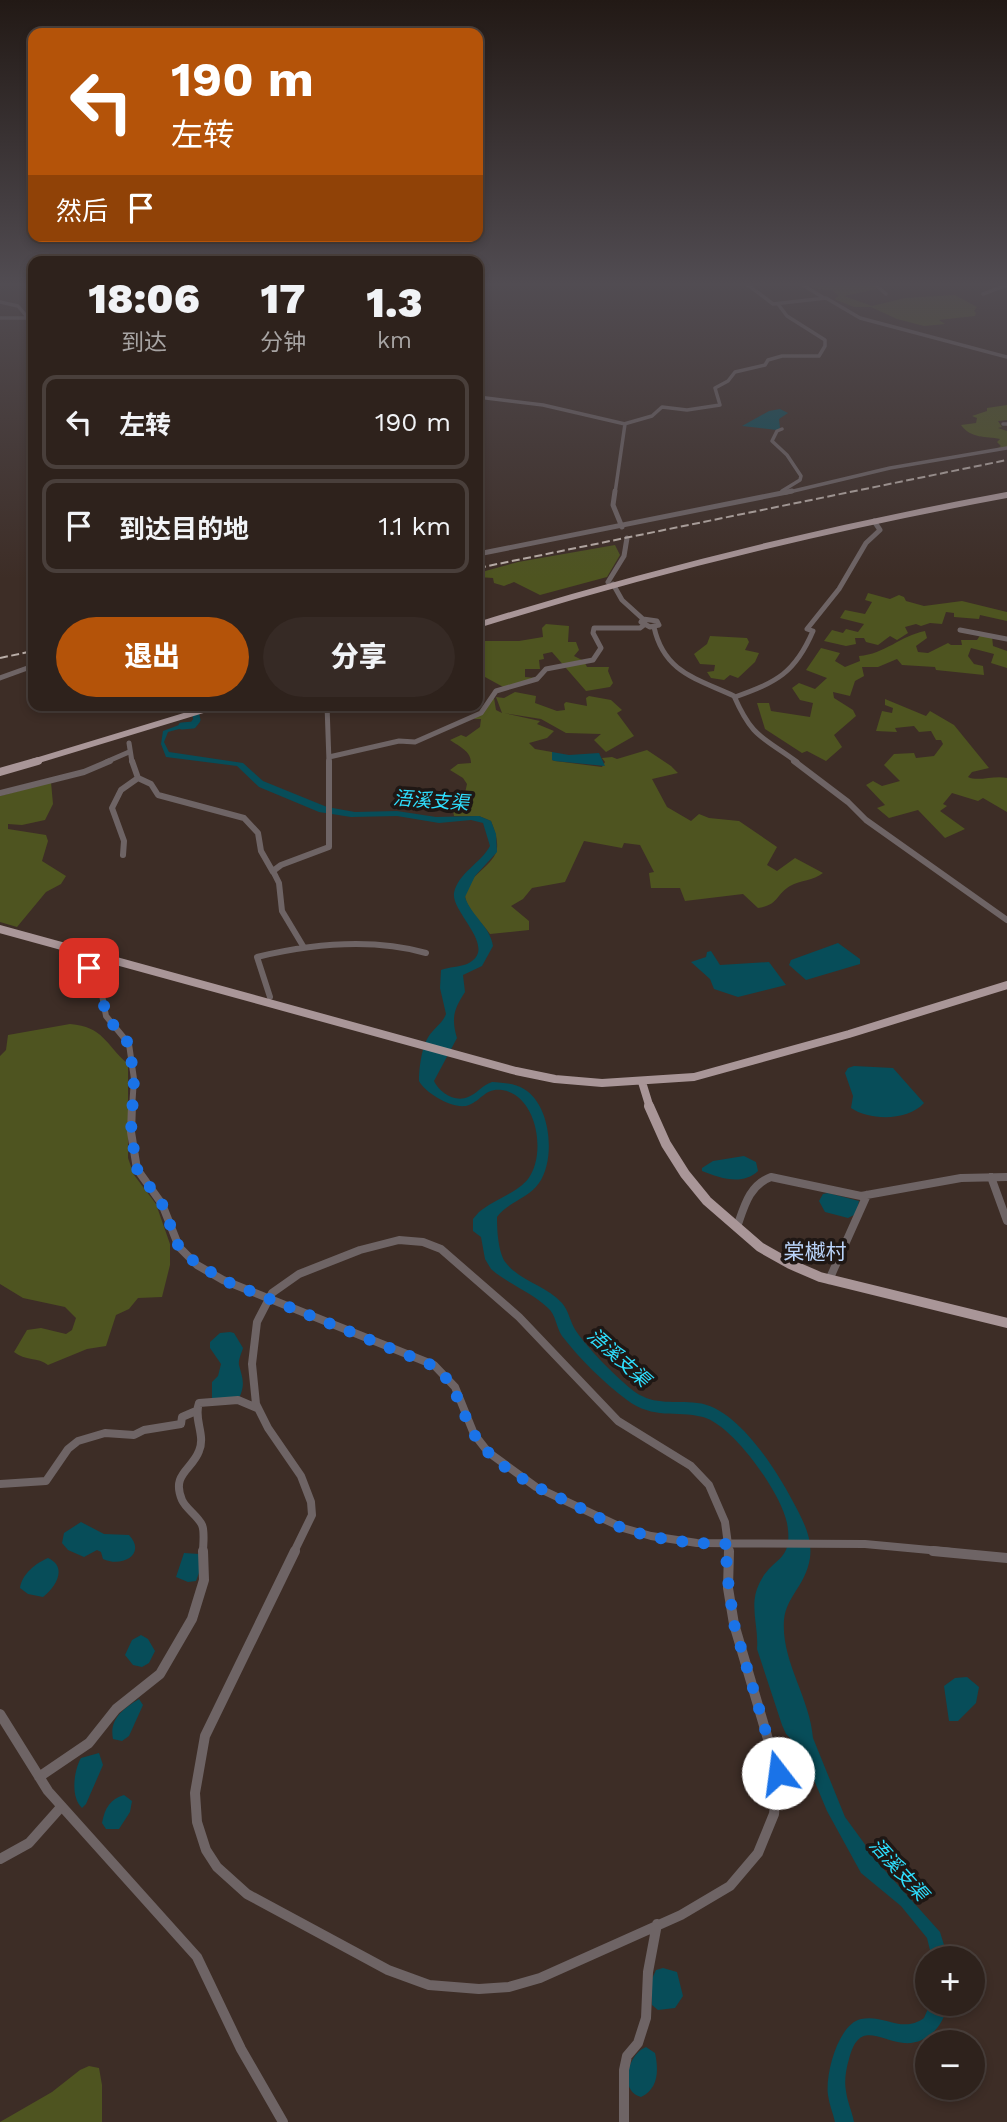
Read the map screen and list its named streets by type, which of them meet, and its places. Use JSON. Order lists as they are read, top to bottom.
{
  "districts": ["棠樾村"],
  "water": ["浯溪支渠"],
  "page": {
    "turn": ["190 m", "左转"],
    "then": "然后",
    "eta": [
      "18:06",
      "到达",
      "17",
      "分钟",
      "1.3",
      "km"
    ],
    "list": [
      {
        "name": "左转",
        "value": "190 m"
      },
      {
        "name": "到达目的地",
        "value": "1.1 km"
      }
    ],
    "buttons": ["退出", "分享"],
    "map_buttons": ["+", "−"]
  }
}
